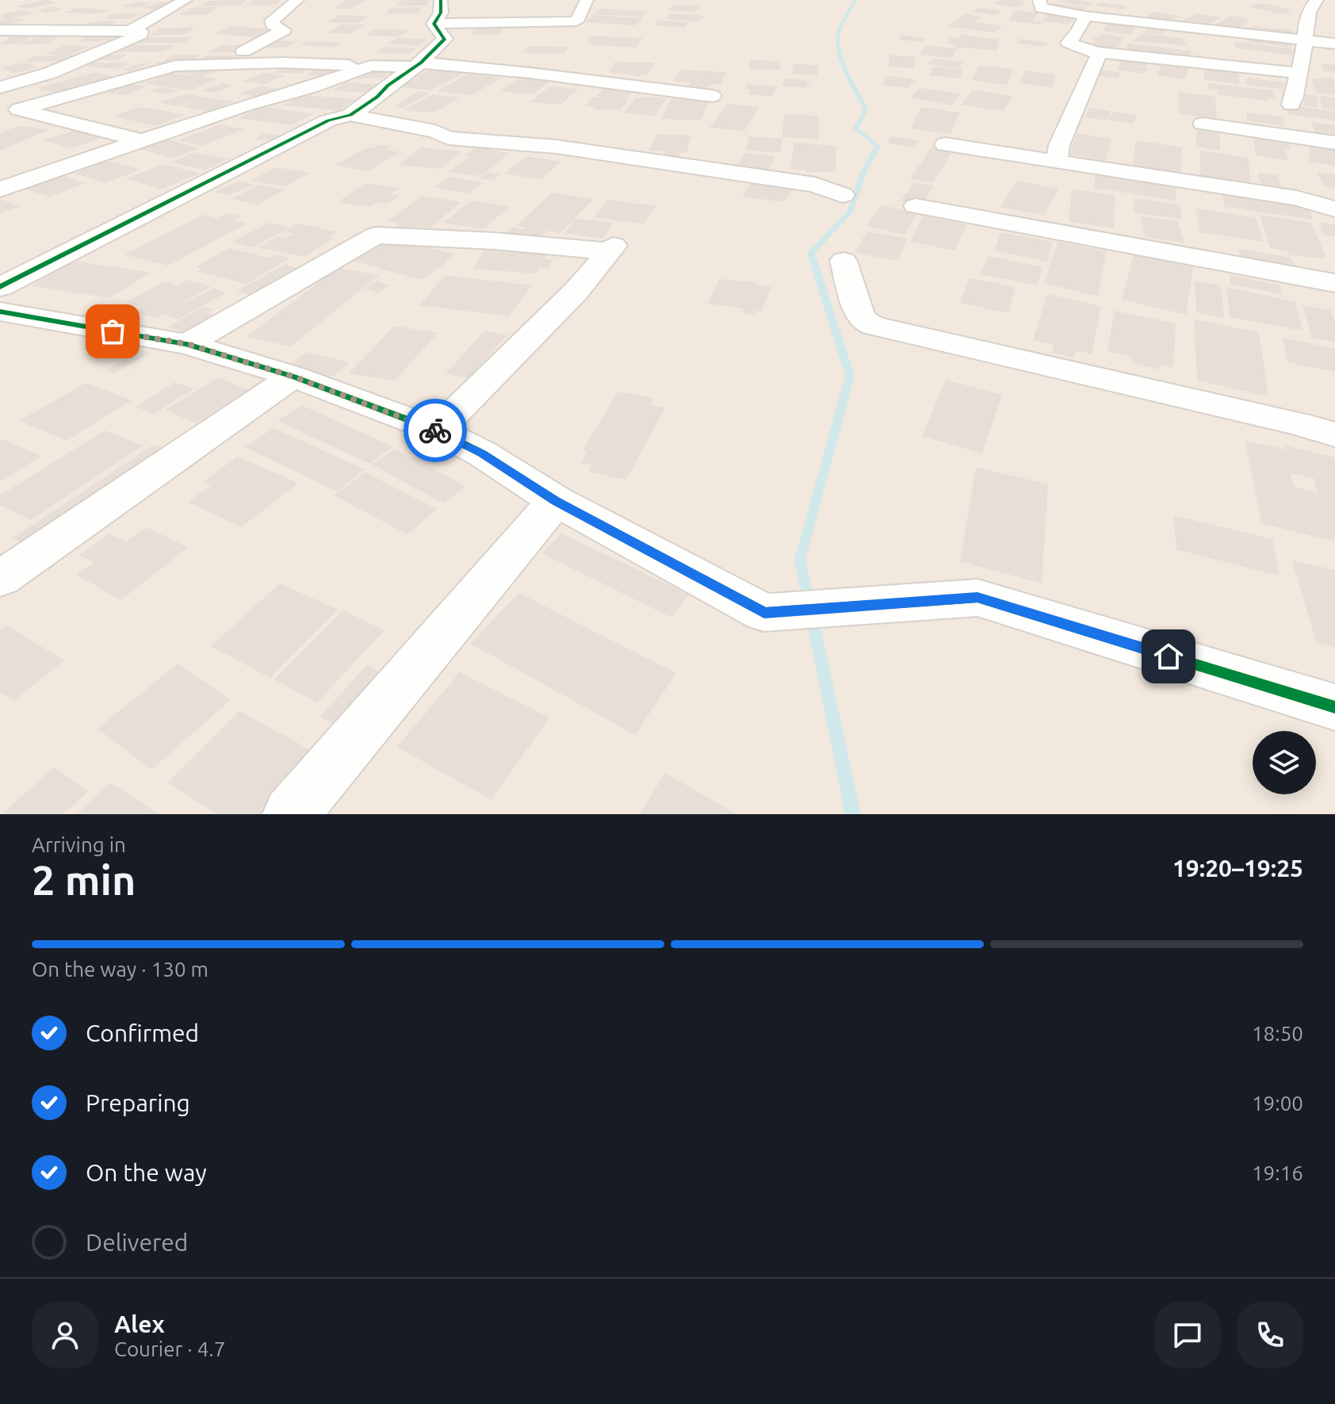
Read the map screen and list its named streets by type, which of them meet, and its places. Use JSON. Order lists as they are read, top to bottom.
{
  "page": {
    "heading": ["2 min", "Arriving in", "19:20–19:25"],
    "panel": ["Alex", "Courier · 4.7"],
    "bar": "On the way · 130 m",
    "list": [
      ["Confirmed", "18:50"],
      ["Preparing", "19:00"],
      ["On the way", "19:16"],
      "Delivered"
    ]
  }
}
